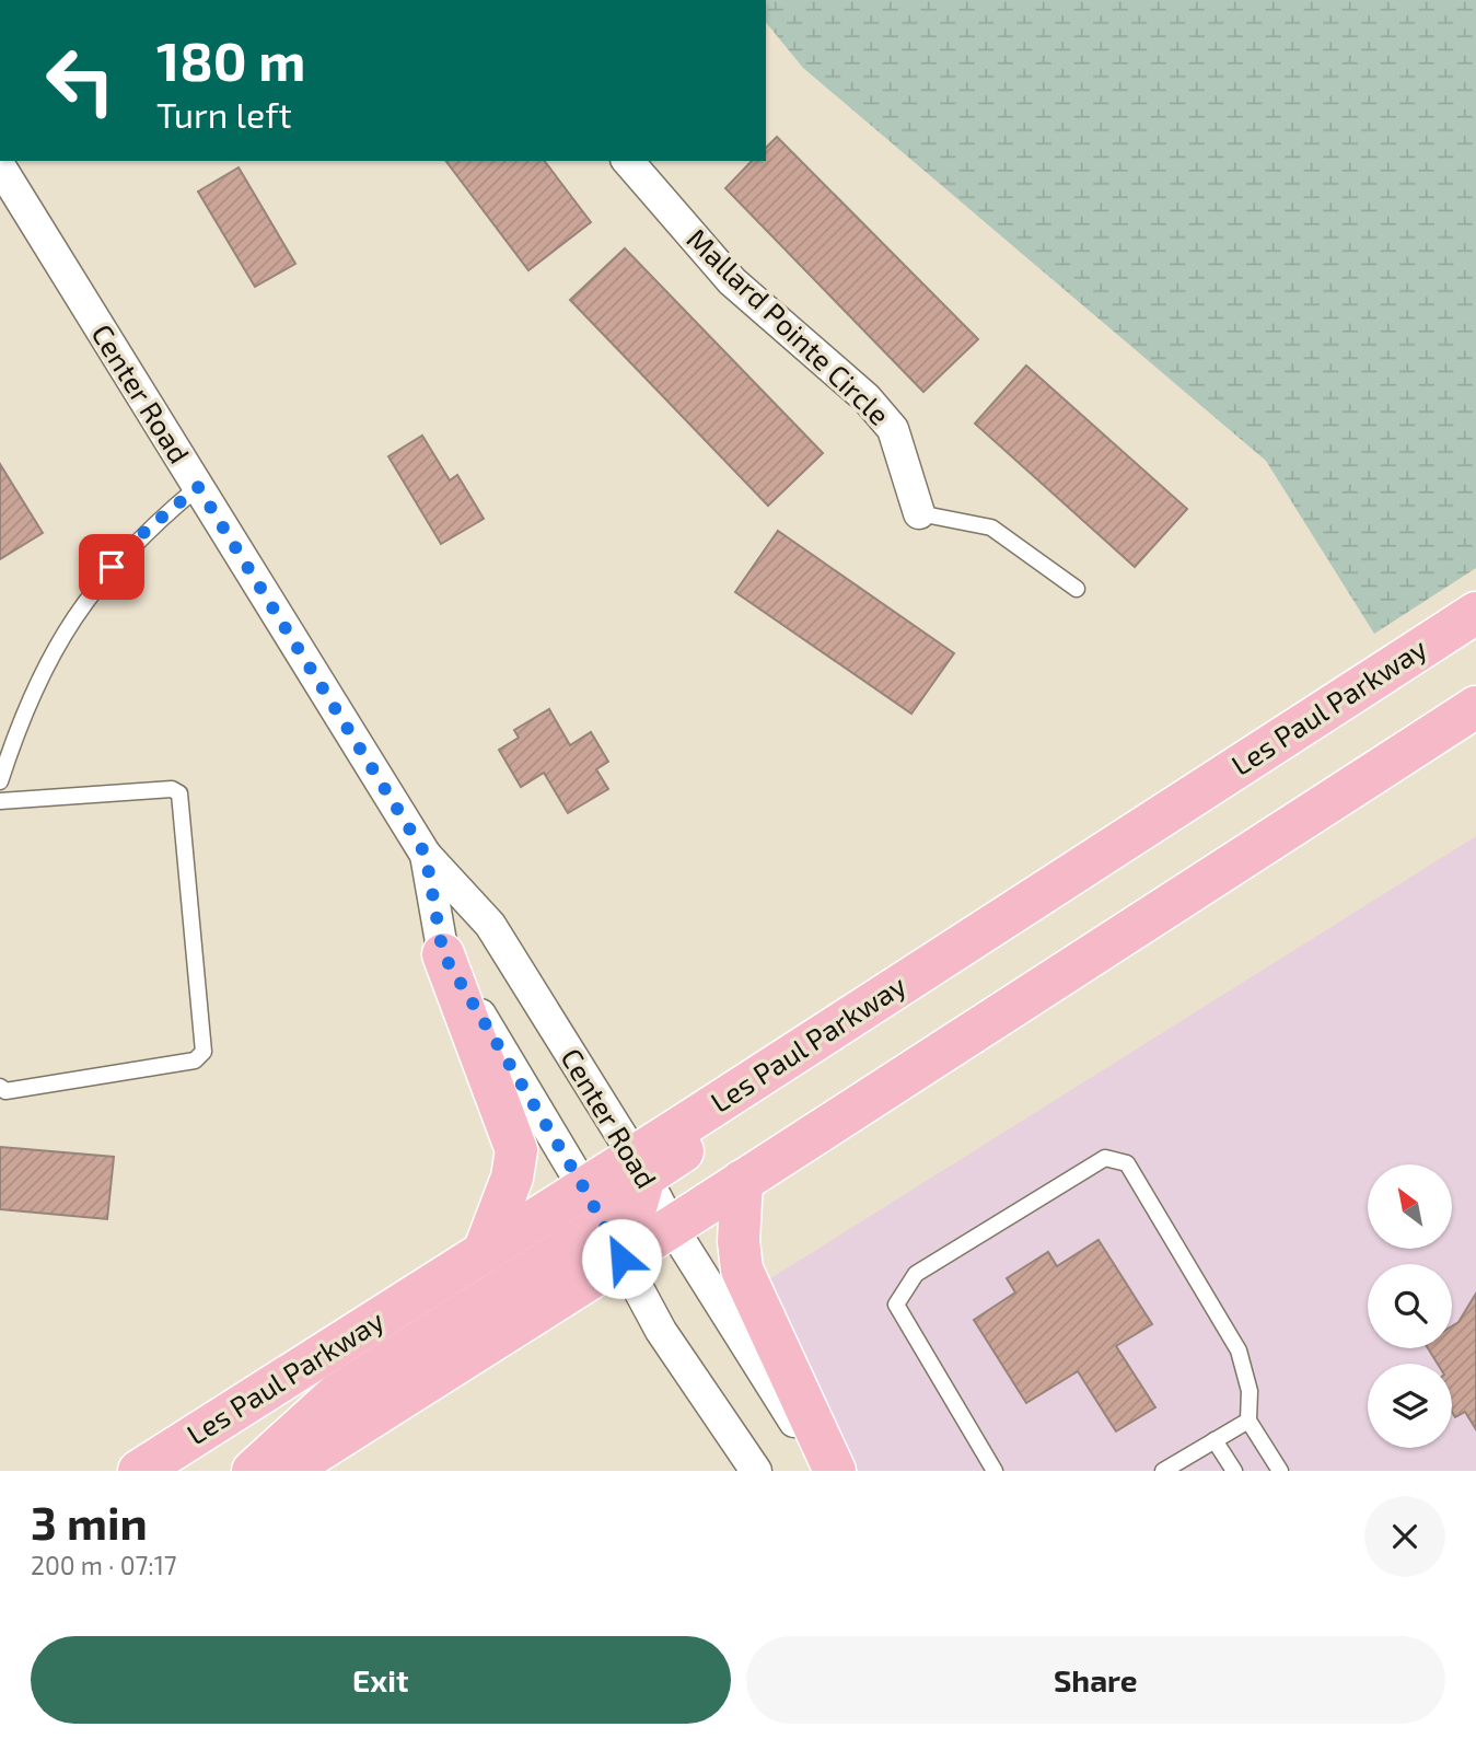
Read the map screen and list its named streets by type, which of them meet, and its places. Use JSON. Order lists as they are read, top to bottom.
{
  "streets": {
    "main road": ["Les Paul Parkway"],
    "street": ["Mallard Pointe Circle", "Center Road"]
  },
  "crossings": [
    ["Center Road", "Les Paul Parkway"]
  ],
  "north": "top left",
  "page": {
    "turn": ["180 m", "Turn left"],
    "heading": ["3 min", "200 m · 07:17"],
    "buttons": ["Exit", "Share"]
  }
}
